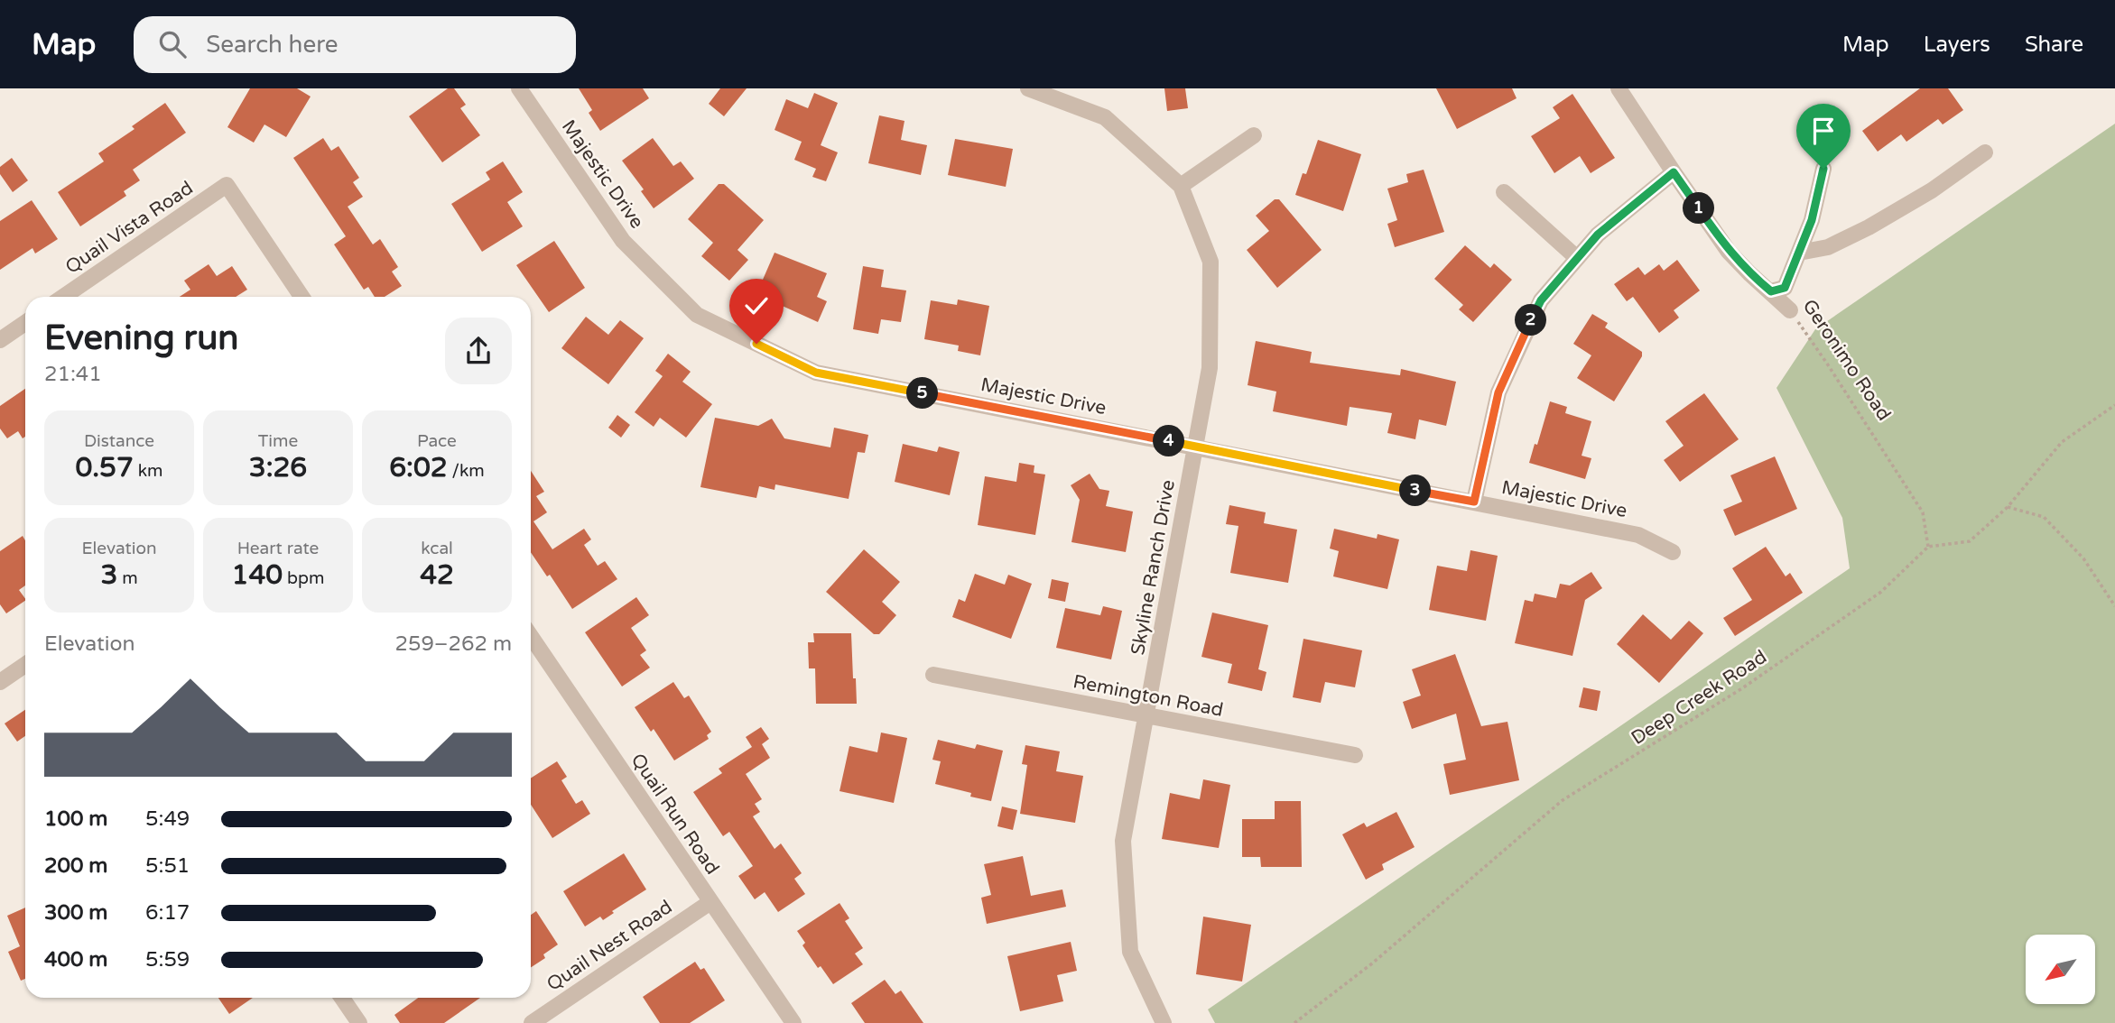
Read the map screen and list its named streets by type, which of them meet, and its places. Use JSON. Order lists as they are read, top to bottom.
{
  "streets": {
    "street": [
      "Majestic Drive",
      "Quail Vista Road",
      "Geronimo Road",
      "Skyline Ranch Drive",
      "Remington Road",
      "Quail Run Road",
      "Quail Nest Road"
    ],
    "path": ["Deep Creek Road"]
  },
  "crossings": [
    ["Majestic Drive", "Skyline Ranch Drive"],
    ["Geronimo Road", "Deep Creek Road"],
    ["Skyline Ranch Drive", "Remington Road"],
    ["Quail Run Road", "Quail Nest Road"]
  ],
  "north": "bottom left",
  "page": {
    "header": "Map",
    "search": "Search here",
    "nav": ["Map", "Layers", "Share"],
    "pins": [
      "1",
      "2",
      "5",
      "4",
      "3"
    ],
    "heading": ["Evening run", "21:41"],
    "stats": [
      ["Distance", "0.57 km"],
      ["Time", "3:26"],
      ["Pace", "6:02 /km"],
      ["Elevation", "3 m"],
      ["Heart rate", "140 bpm"],
      ["kcal", "42"]
    ],
    "chart": ["Elevation", "259–262 m"],
    "list": [
      {
        "name": "100 m",
        "note": "5:49"
      },
      {
        "name": "200 m",
        "note": "5:51"
      },
      {
        "name": "300 m",
        "note": "6:17"
      },
      {
        "name": "400 m",
        "note": "5:59"
      }
    ]
  }
}
